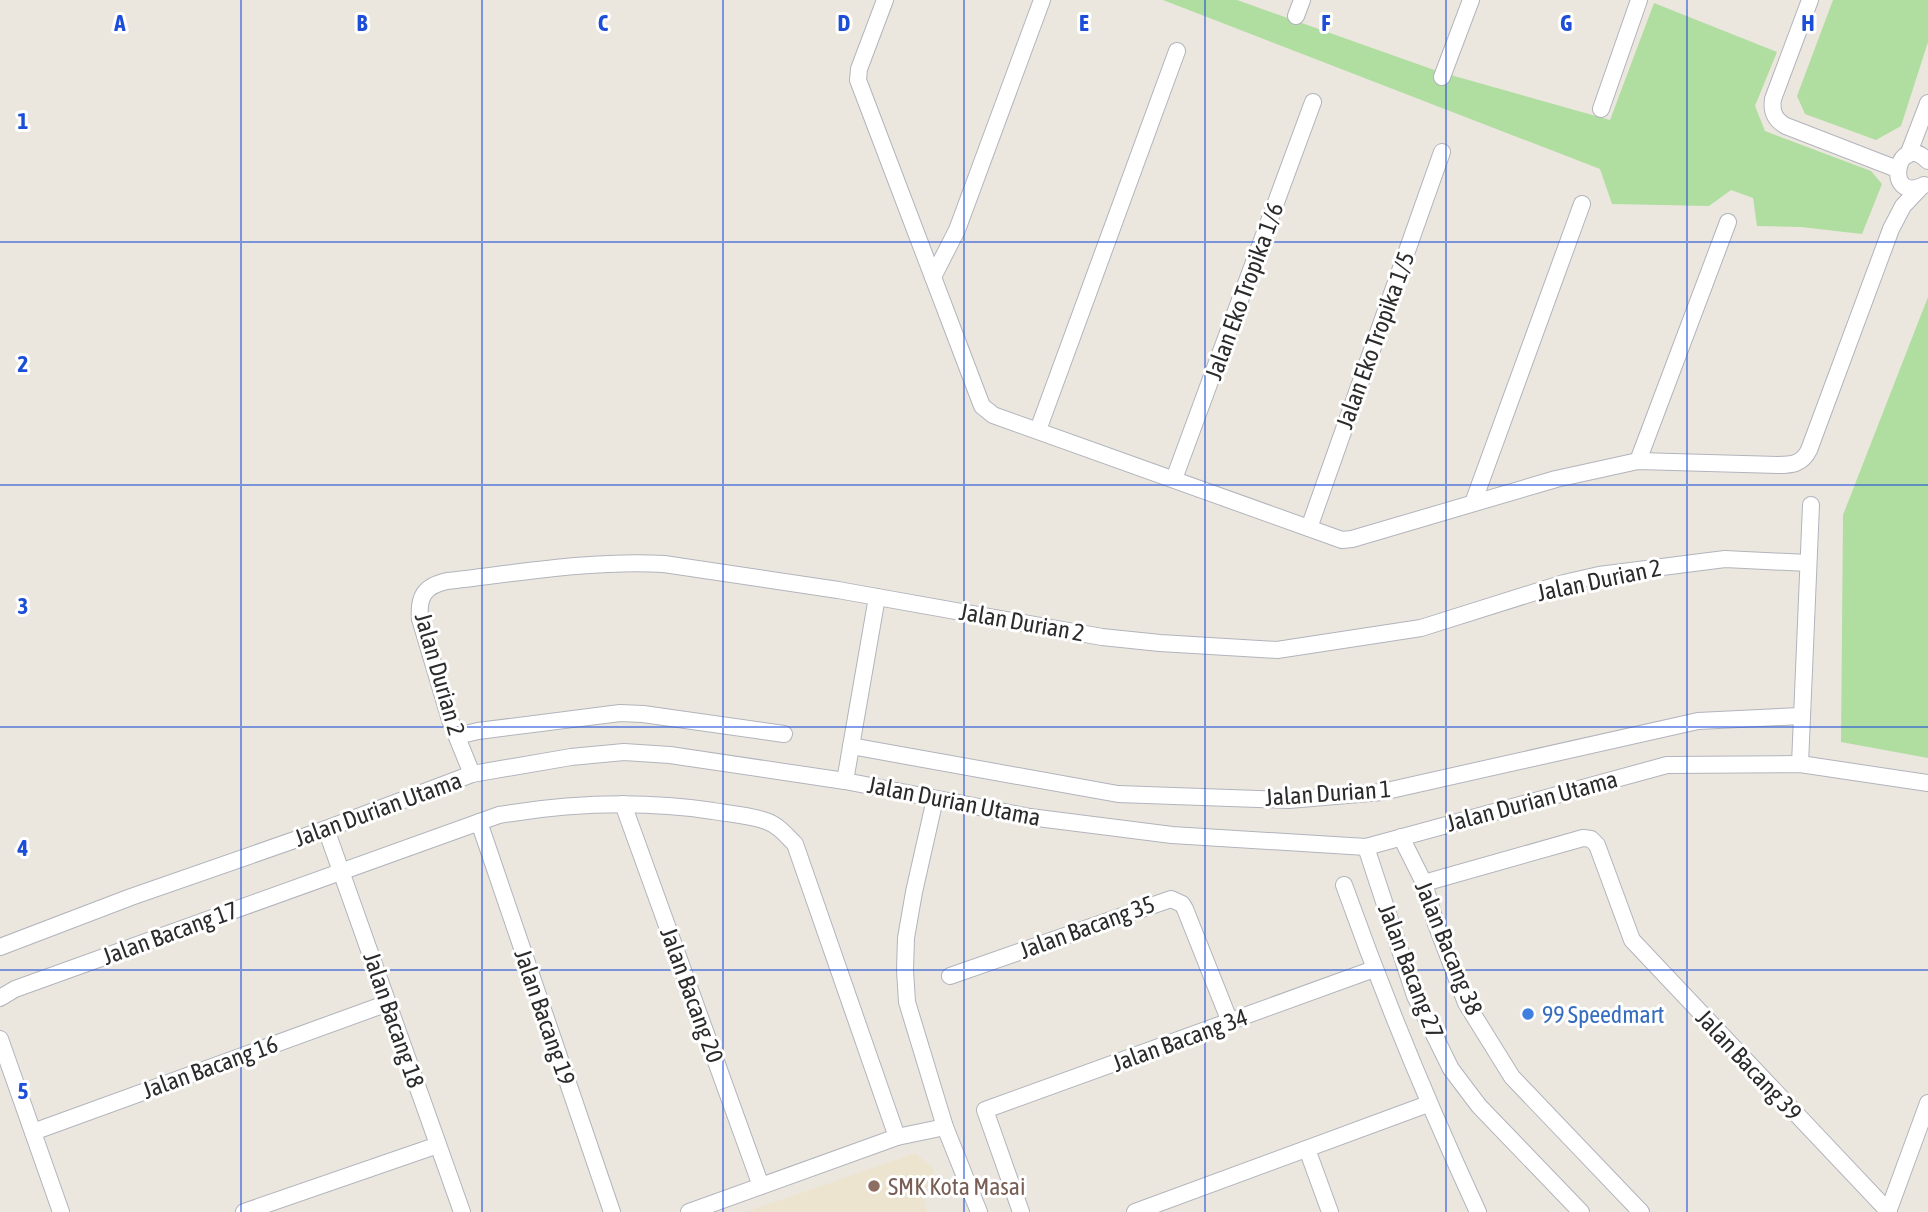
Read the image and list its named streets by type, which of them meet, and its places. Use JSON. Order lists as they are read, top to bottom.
{
  "streets": {
    "street": [
      "Jalan Eko Tropika 1/6",
      "Jalan Eko Tropika 1/5",
      "Jalan Durian 2",
      "Jalan Durian 1",
      "Jalan Durian Utama",
      "Jalan Bacang 35",
      "Jalan Bacang 17",
      "Jalan Bacang 38",
      "Jalan Bacang 27",
      "Jalan Bacang 20",
      "Jalan Bacang 19",
      "Jalan Bacang 18",
      "Jalan Bacang 34",
      "Jalan Bacang 39",
      "Jalan Bacang 16"
    ]
  },
  "crossings": [
    ["Jalan Durian 2", "Jalan Durian Utama"],
    ["Jalan Durian Utama", "Jalan Bacang 38"],
    ["Jalan Durian Utama", "Jalan Bacang 27"],
    ["Jalan Durian Utama", "Jalan Bacang 18"],
    ["Jalan Bacang 35", "Jalan Bacang 34"],
    ["Jalan Bacang 17", "Jalan Bacang 20"],
    ["Jalan Bacang 17", "Jalan Bacang 19"],
    ["Jalan Bacang 17", "Jalan Bacang 18"],
    ["Jalan Bacang 38", "Jalan Bacang 39"],
    ["Jalan Bacang 18", "Jalan Bacang 16"]
  ],
  "places": ["99 Speedmart", "SMK Kota Masai"],
  "grid": {
    "columns": [
      "A",
      "B",
      "C",
      "D",
      "E",
      "F",
      "G",
      "H"
    ],
    "rows": [
      "1",
      "2",
      "3",
      "4",
      "5"
    ]
  }
}
